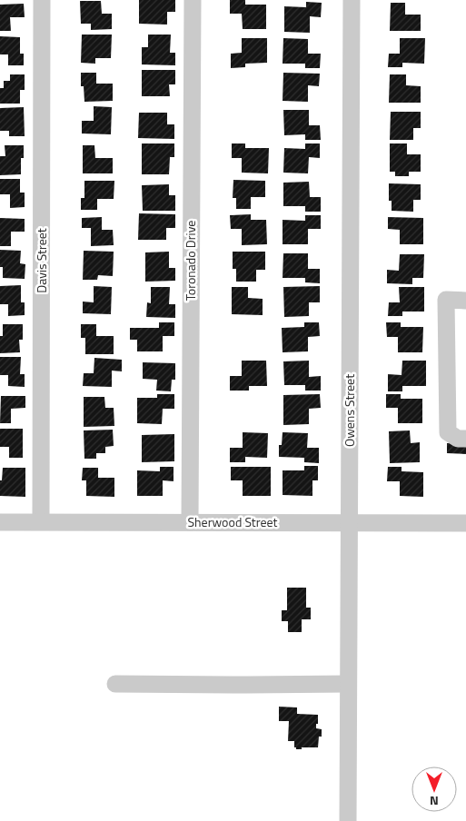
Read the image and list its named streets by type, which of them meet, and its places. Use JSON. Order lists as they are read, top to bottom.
{
  "streets": {
    "street": [
      "Davis Street",
      "Toronado Drive",
      "Owens Street",
      "Sherwood Street"
    ]
  },
  "crossings": [
    ["Davis Street", "Sherwood Street"],
    ["Toronado Drive", "Sherwood Street"],
    ["Owens Street", "Sherwood Street"]
  ],
  "north": "bottom"
}
